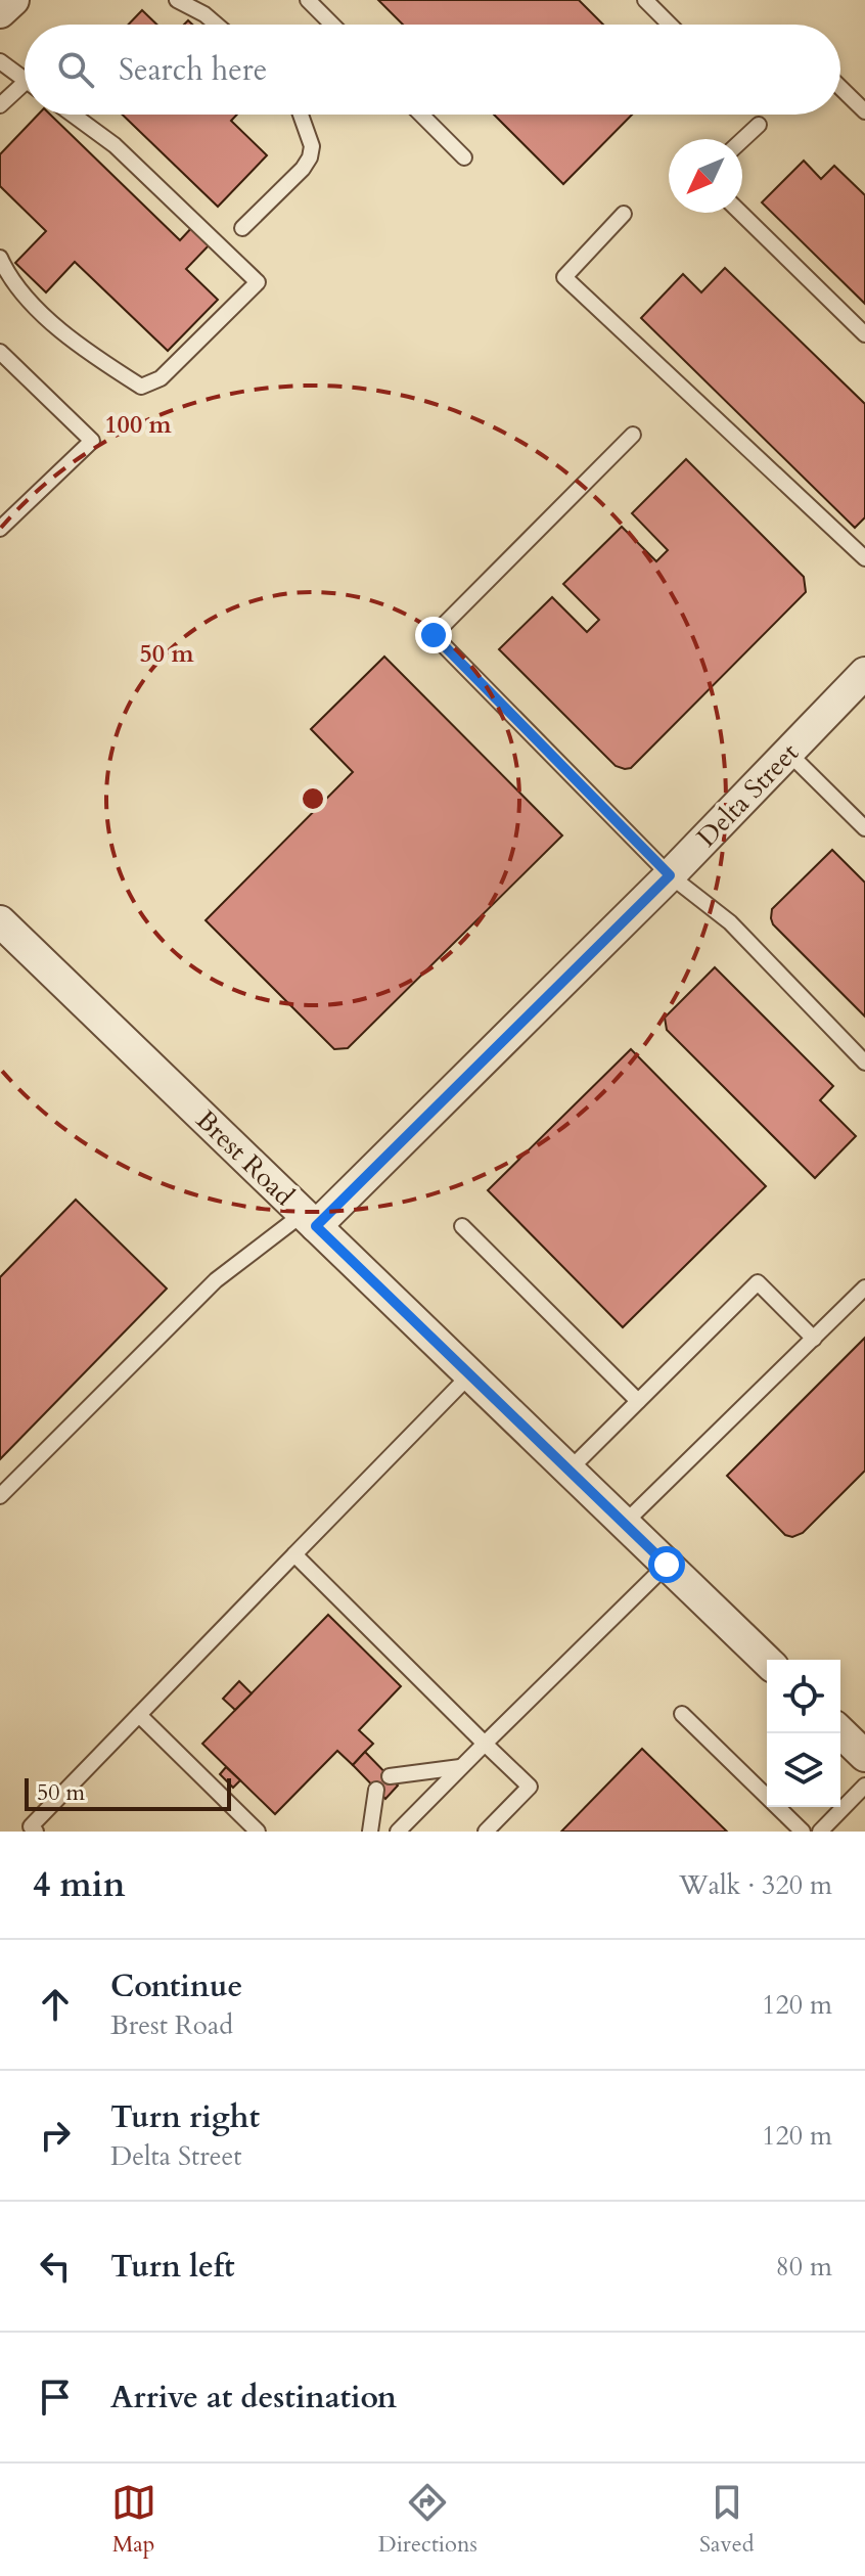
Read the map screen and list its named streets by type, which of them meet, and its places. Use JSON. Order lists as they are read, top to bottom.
{
  "streets": {
    "street": ["Delta Street", "Brest Road"]
  },
  "crossings": [
    ["Delta Street", "Brest Road"]
  ],
  "scale_bar": "50 m",
  "north": "bottom left",
  "page": {
    "search": "Search here",
    "scale": "50 m",
    "heading": ["4 min", "Walk · 320 m"],
    "list": [
      ["Continue", "Brest Road", "120 m"],
      ["Turn right", "Delta Street", "120 m"],
      ["Turn left", "80 m"],
      "Arrive at destination"
    ],
    "nav": ["Map", "Directions", "Saved"]
  },
  "rings": ["100 m", "50 m"]
}
